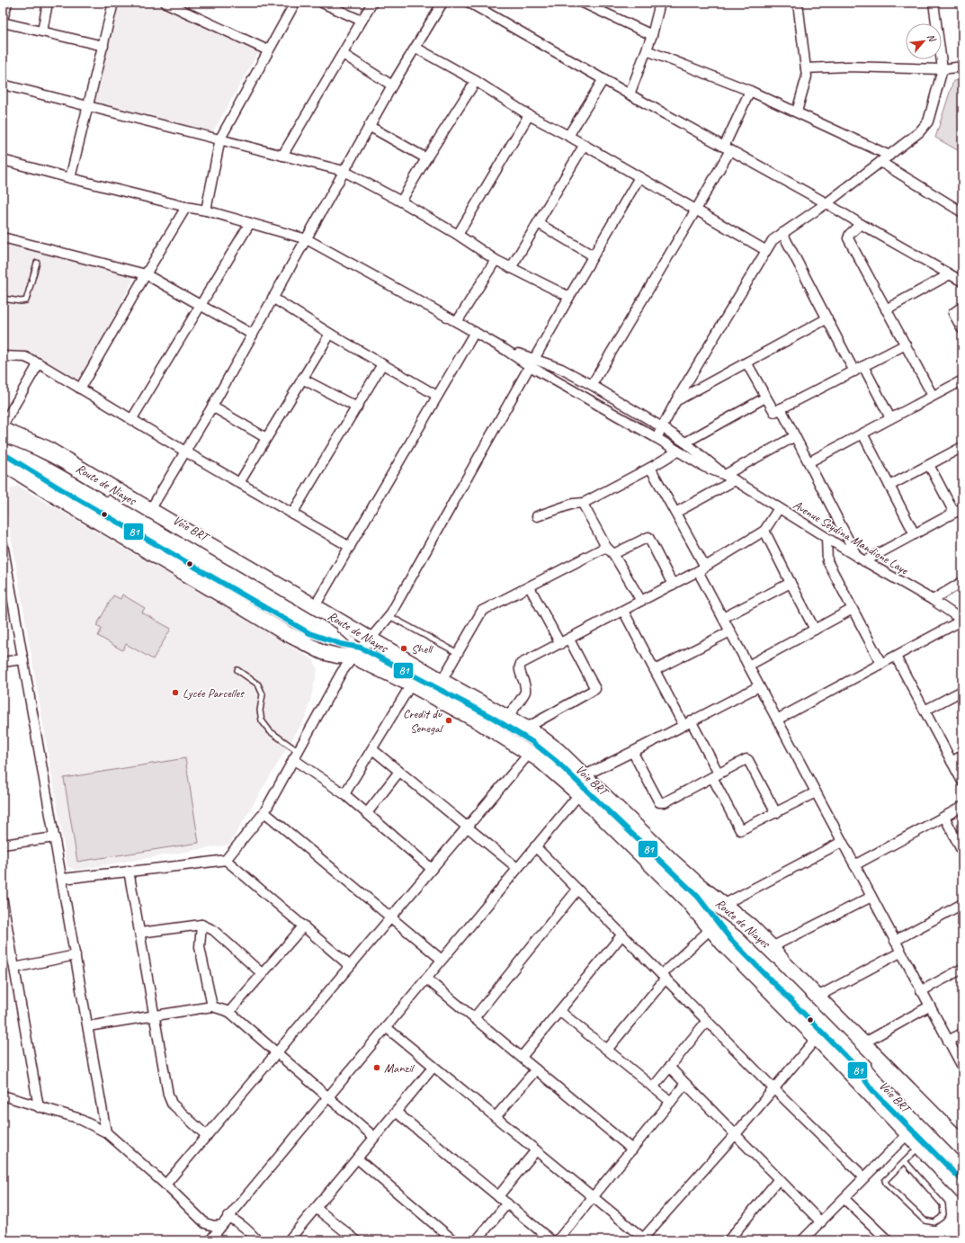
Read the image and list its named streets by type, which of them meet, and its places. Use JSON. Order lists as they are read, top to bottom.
{
  "streets": {
    "main road": ["Route de Niayes"],
    "street": ["Avenue Seydina Mandione Laye"],
    "lane": ["Voie BRT"]
  },
  "crossings": [
    ["Route de Niayes", "Voie BRT"]
  ],
  "places": [
    "Shell",
    "Lycée Parcelles",
    "Credit du Senegal",
    "Manzil"
  ],
  "lines": ["transit line B1"],
  "north": "top right"
}
